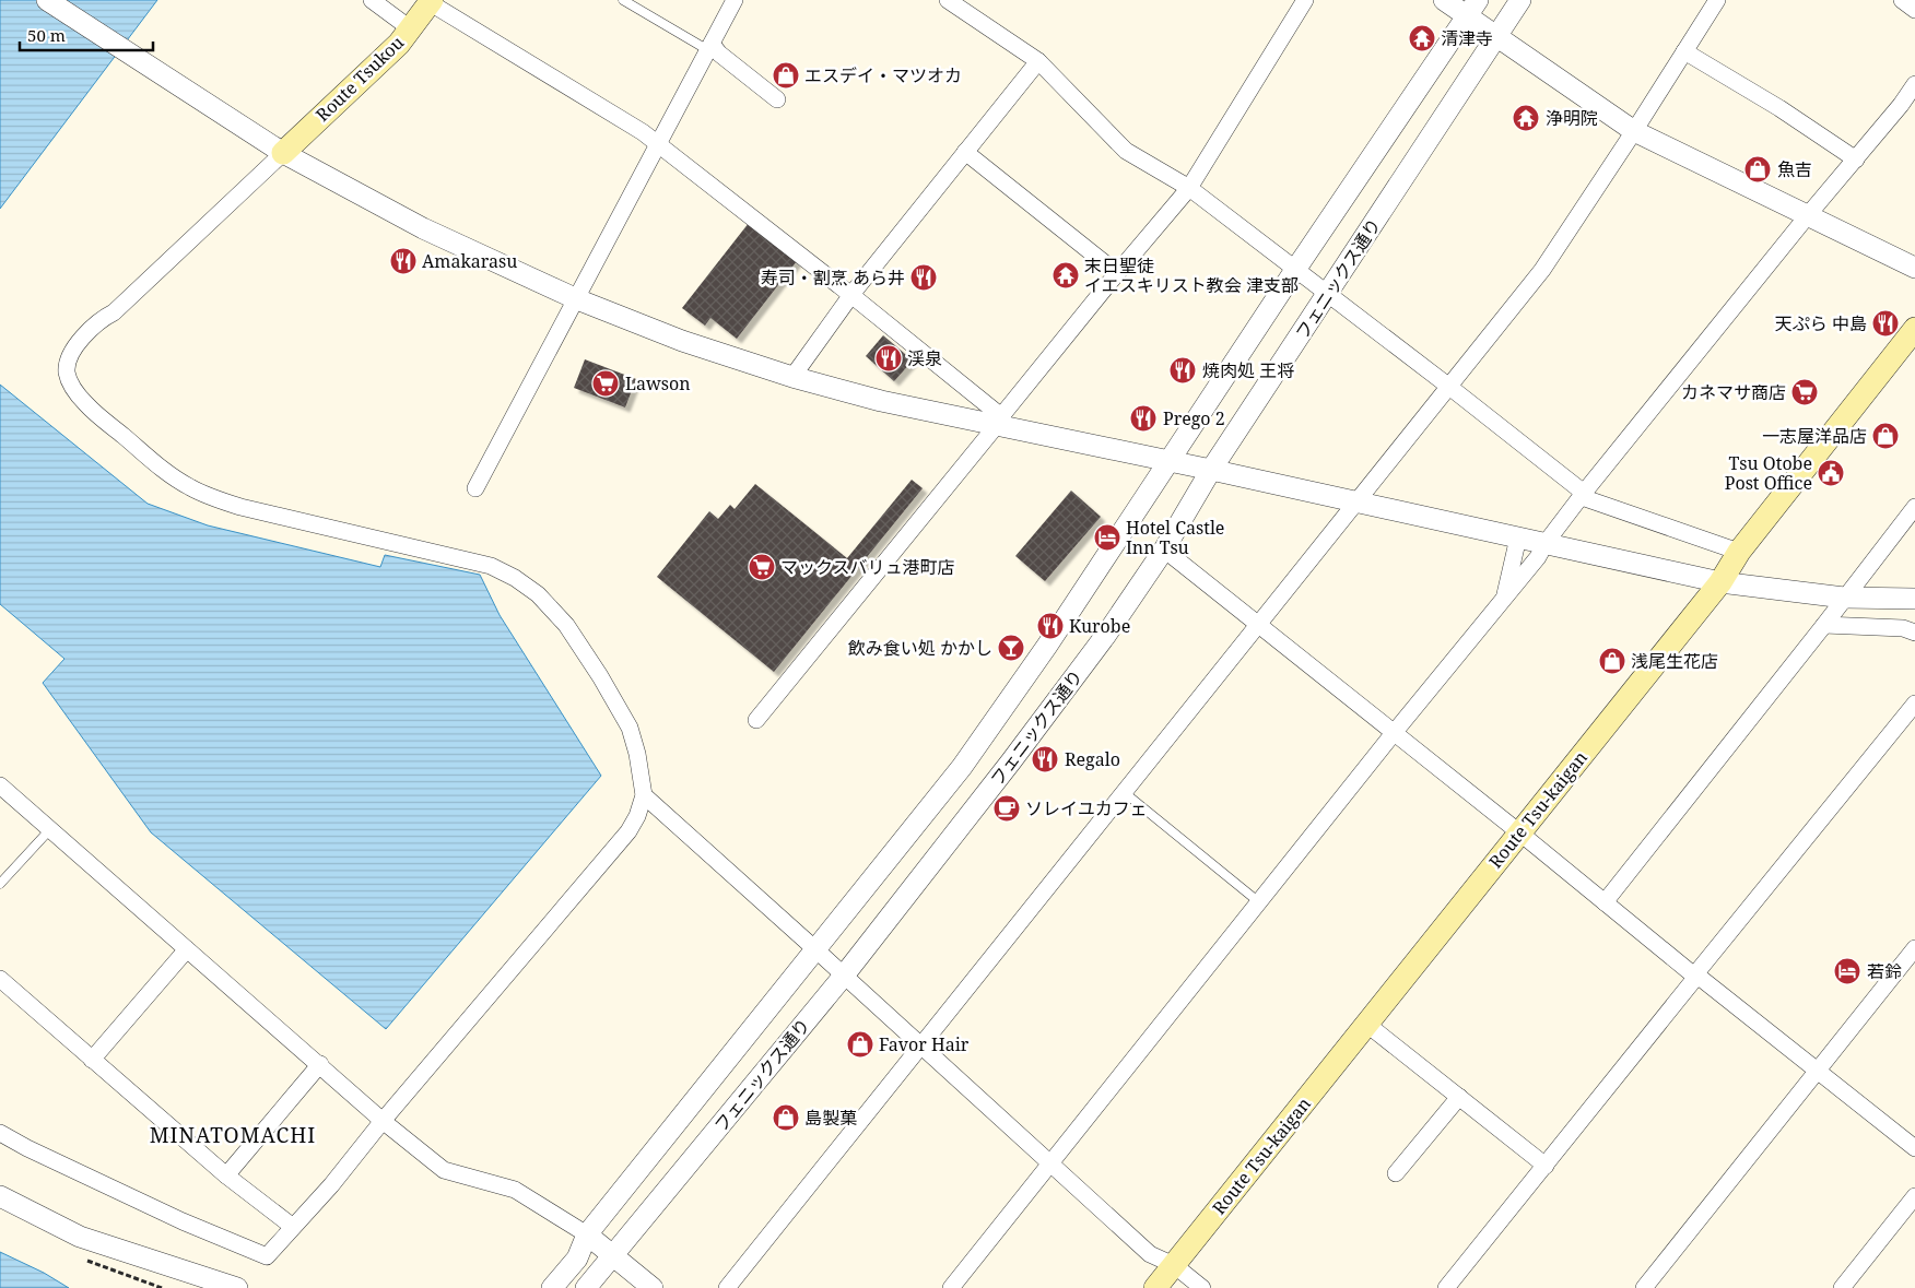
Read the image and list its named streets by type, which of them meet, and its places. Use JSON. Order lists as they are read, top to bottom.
{
  "streets": {
    "main road": ["Route Tsukou", "Route Tsu-kaigan"],
    "street": ["フェニックス通り"]
  },
  "districts": ["MINATOMACHI"],
  "places": {
    "temple": ["清津寺", "浄明院", "末日聖徒 イエスキリスト教会 津支部"],
    "shop": [
      "エスデイ・マツオカ",
      "魚吉",
      "一志屋洋品店",
      "浅尾生花店",
      "Favor Hair",
      "島製菓"
    ],
    "restaurant": [
      "Amakarasu",
      "寿司・割烹 あら井",
      "天ぷら 中島",
      "渓泉",
      "焼肉処 王将",
      "Prego 2",
      "Kurobe",
      "Regalo"
    ],
    "supermarket": ["Lawson", "カネマサ商店", "マックスバリュ港町店"],
    "public building": ["Tsu Otobe Post Office"],
    "hotel": ["Hotel Castle Inn Tsu", "若鈴"],
    "bar": ["飲み食い処 かかし"],
    "cafe": ["ソレイユカフェ"]
  },
  "scale_bar": "50 m"
}
